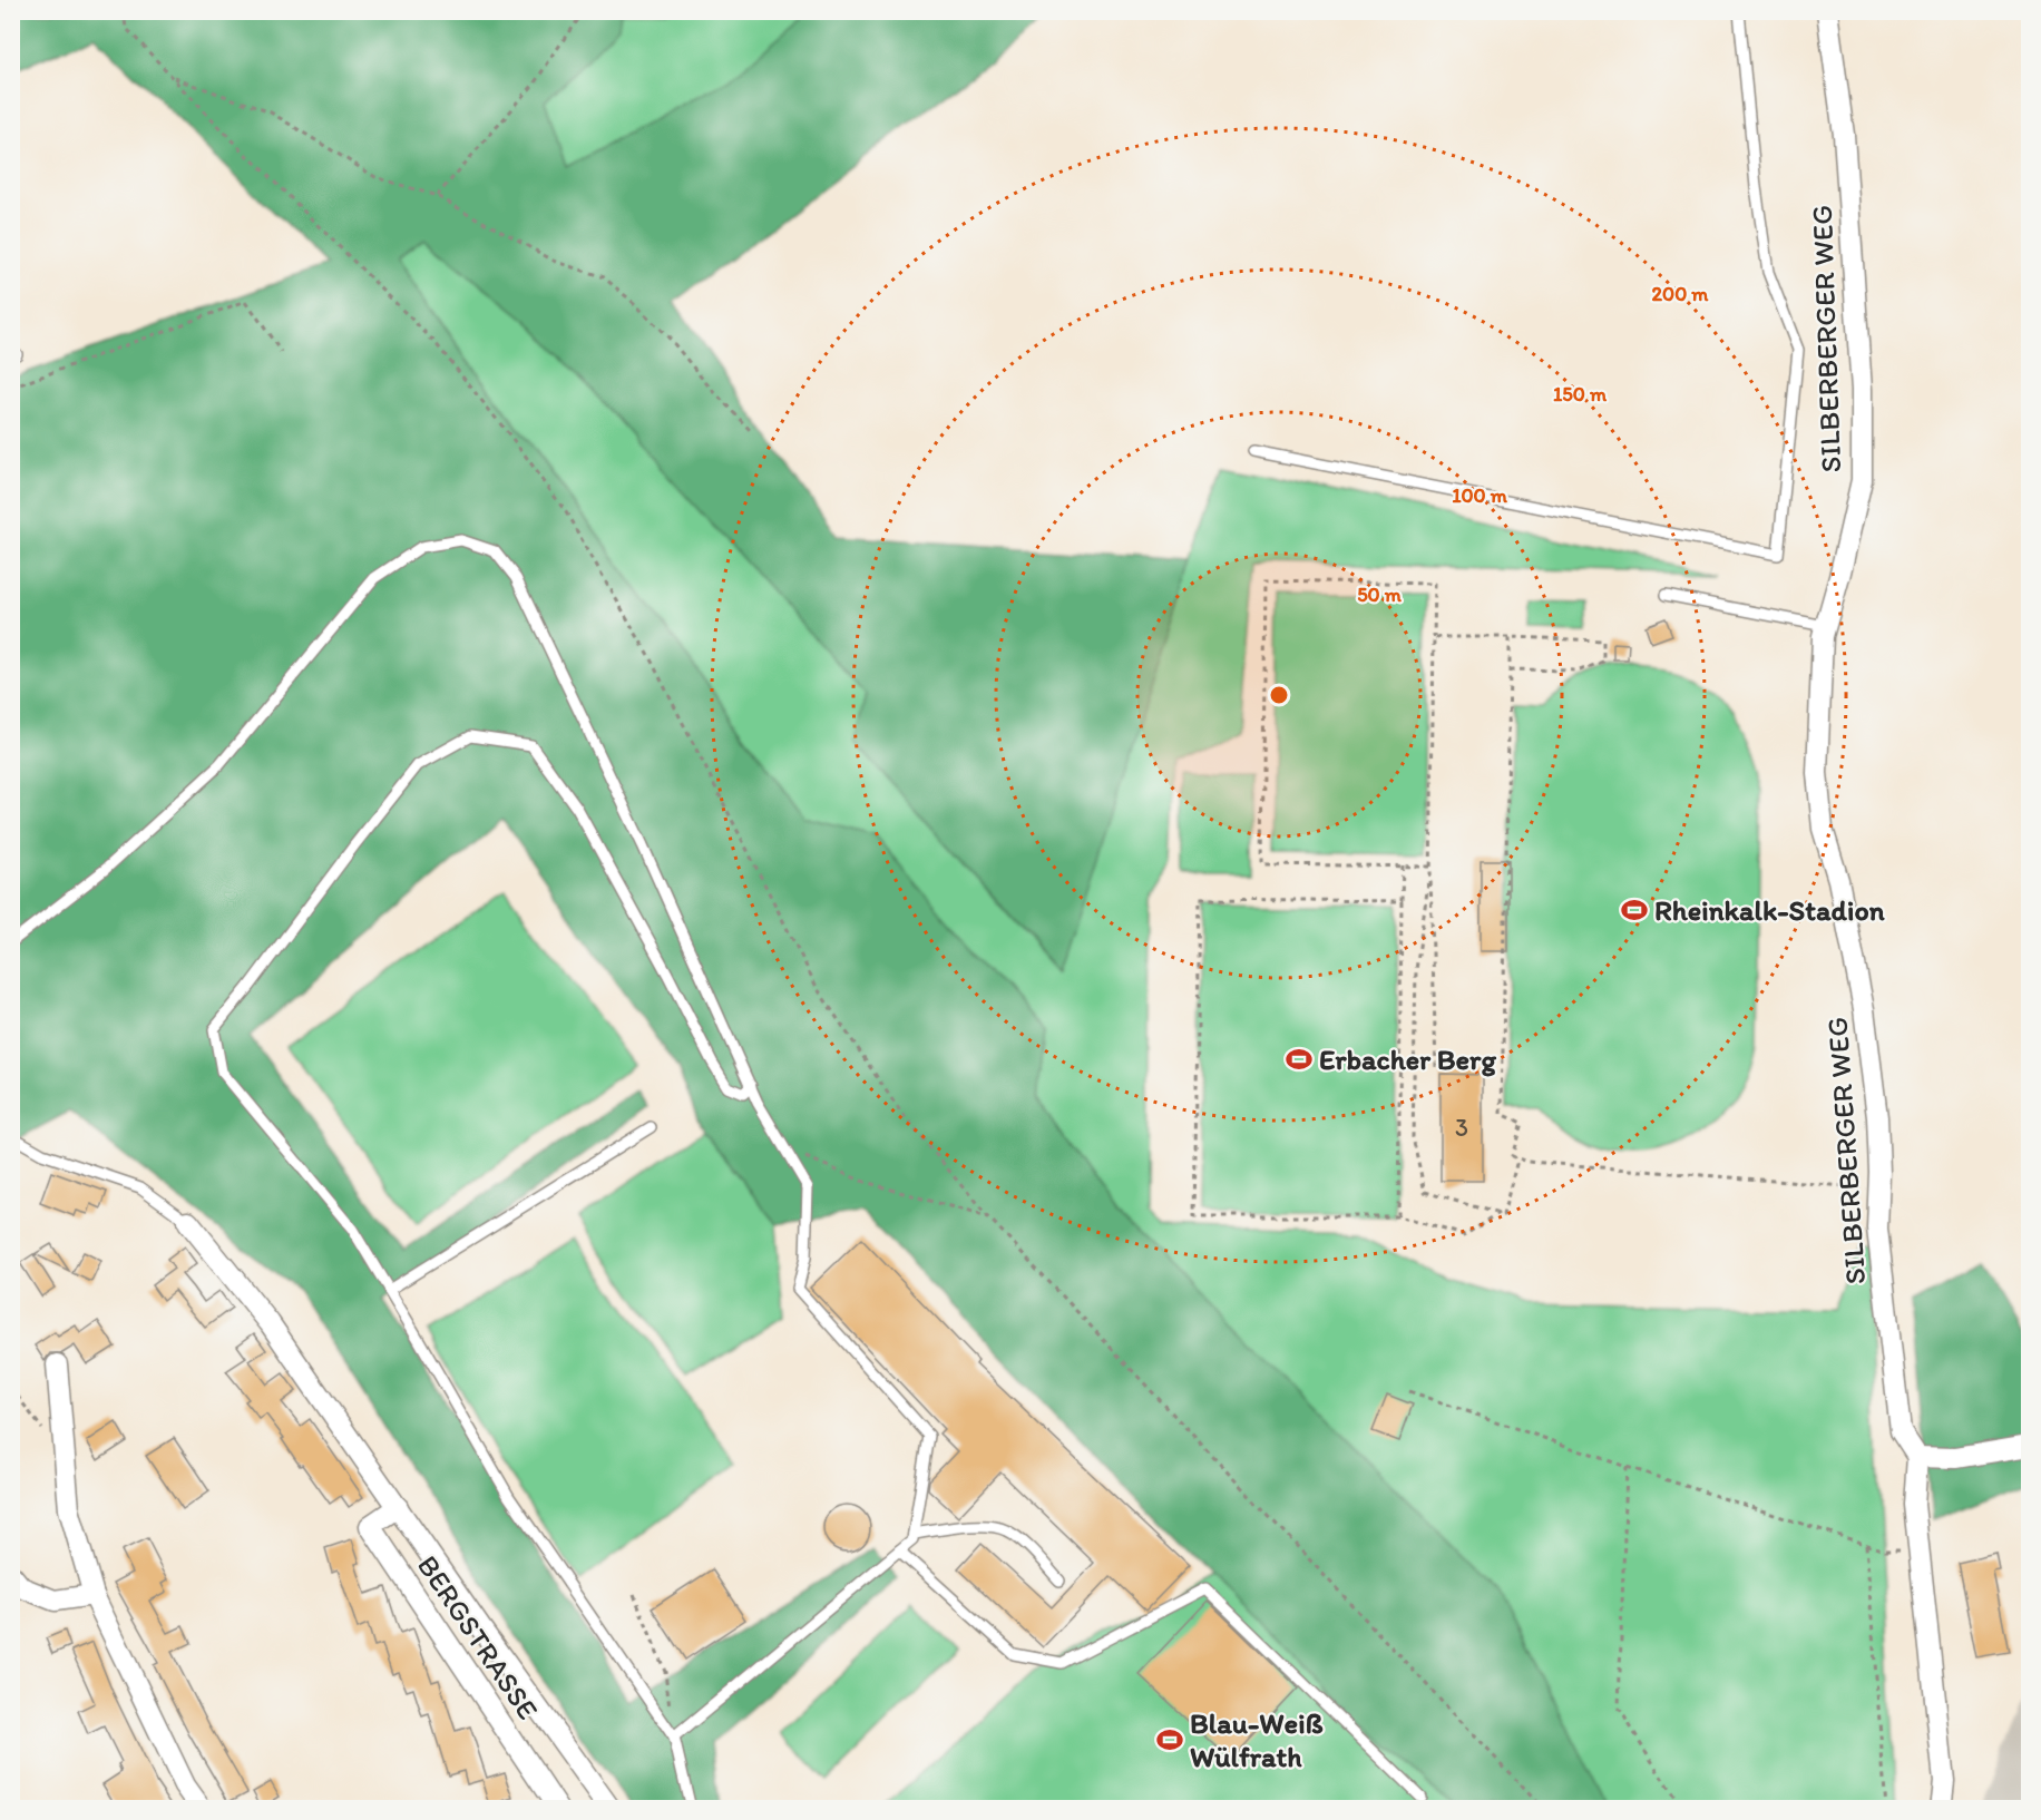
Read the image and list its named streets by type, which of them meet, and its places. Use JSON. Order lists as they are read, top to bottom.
{
  "streets": {
    "street": ["SILBERBERGER WEG", "BERGSTRASSE"]
  },
  "places": {
    "sports": ["Rheinkalk-Stadion", "Erbacher Berg", "Blau-Weiß Wülfrath"]
  },
  "house_numbers": ["3"],
  "rings": [
    "200 m",
    "150 m",
    "100 m",
    "50 m"
  ]
}
